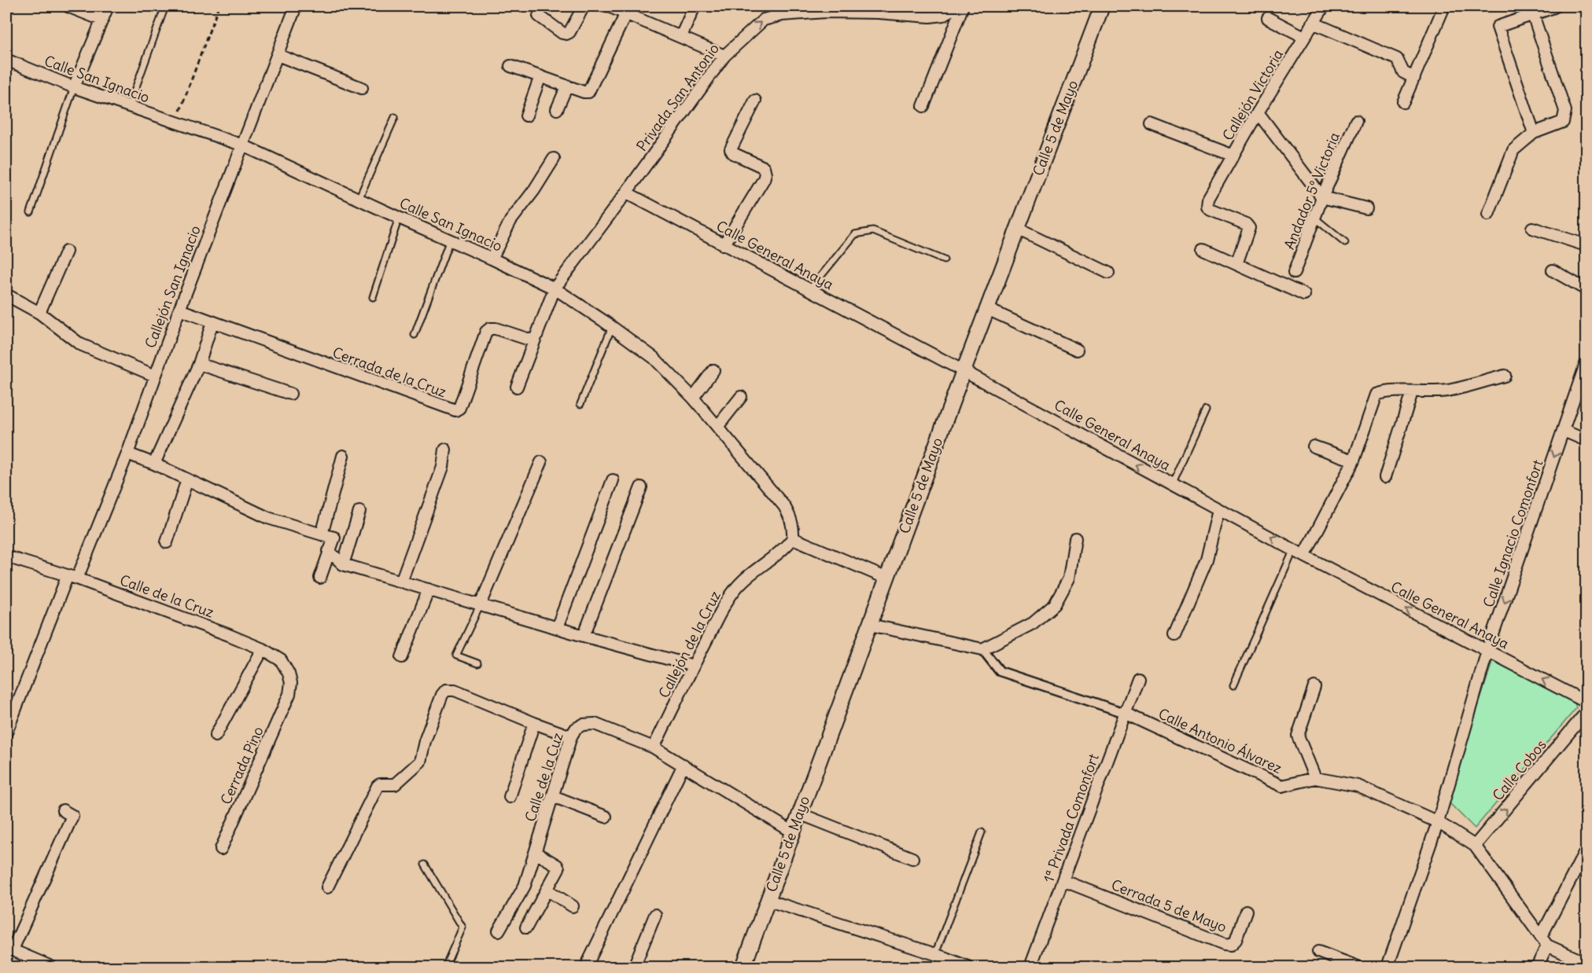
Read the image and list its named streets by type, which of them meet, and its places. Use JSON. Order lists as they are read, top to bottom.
{
  "streets": {
    "street": [
      "Calle San Ignacio",
      "Callejón Victoria",
      "Privada San Antonio",
      "Calle 5 de Mayo",
      "Andador 5º Victoria",
      "Calle General Anaya",
      "Callejón San Ignacio",
      "Cerrada de la Cruz",
      "Calle Ignacio Comonfort",
      "Calle de la Cruz",
      "Callejón de la Cruz",
      "Calle Antonio Álvarez",
      "Cerrada Pino",
      "Calle Cobos",
      "Calle de la Cuz",
      "1ª Privada Comonfort",
      "Cerrada 5 de Mayo"
    ]
  },
  "crossings": [
    ["Calle San Ignacio", "Privada San Antonio"],
    ["Calle San Ignacio", "Callejón San Ignacio"],
    ["Calle San Ignacio", "Callejón de la Cruz"],
    ["Privada San Antonio", "Calle General Anaya"],
    ["Privada San Antonio", "Cerrada de la Cruz"],
    ["Calle 5 de Mayo", "Calle General Anaya"],
    ["Calle 5 de Mayo", "Calle de la Cuz"],
    ["Calle General Anaya", "Calle Ignacio Comonfort"],
    ["Callejón San Ignacio", "Calle de la Cruz"],
    ["Calle Ignacio Comonfort", "Calle Antonio Álvarez"],
    ["Calle de la Cruz", "Cerrada Pino"],
    ["Callejón de la Cruz", "Calle de la Cuz"],
    ["Calle Antonio Álvarez", "1ª Privada Comonfort"],
    ["1ª Privada Comonfort", "Cerrada 5 de Mayo"]
  ],
  "one_way": ["Calle General Anaya", "Calle Ignacio Comonfort", "Calle Cobos"]
}
